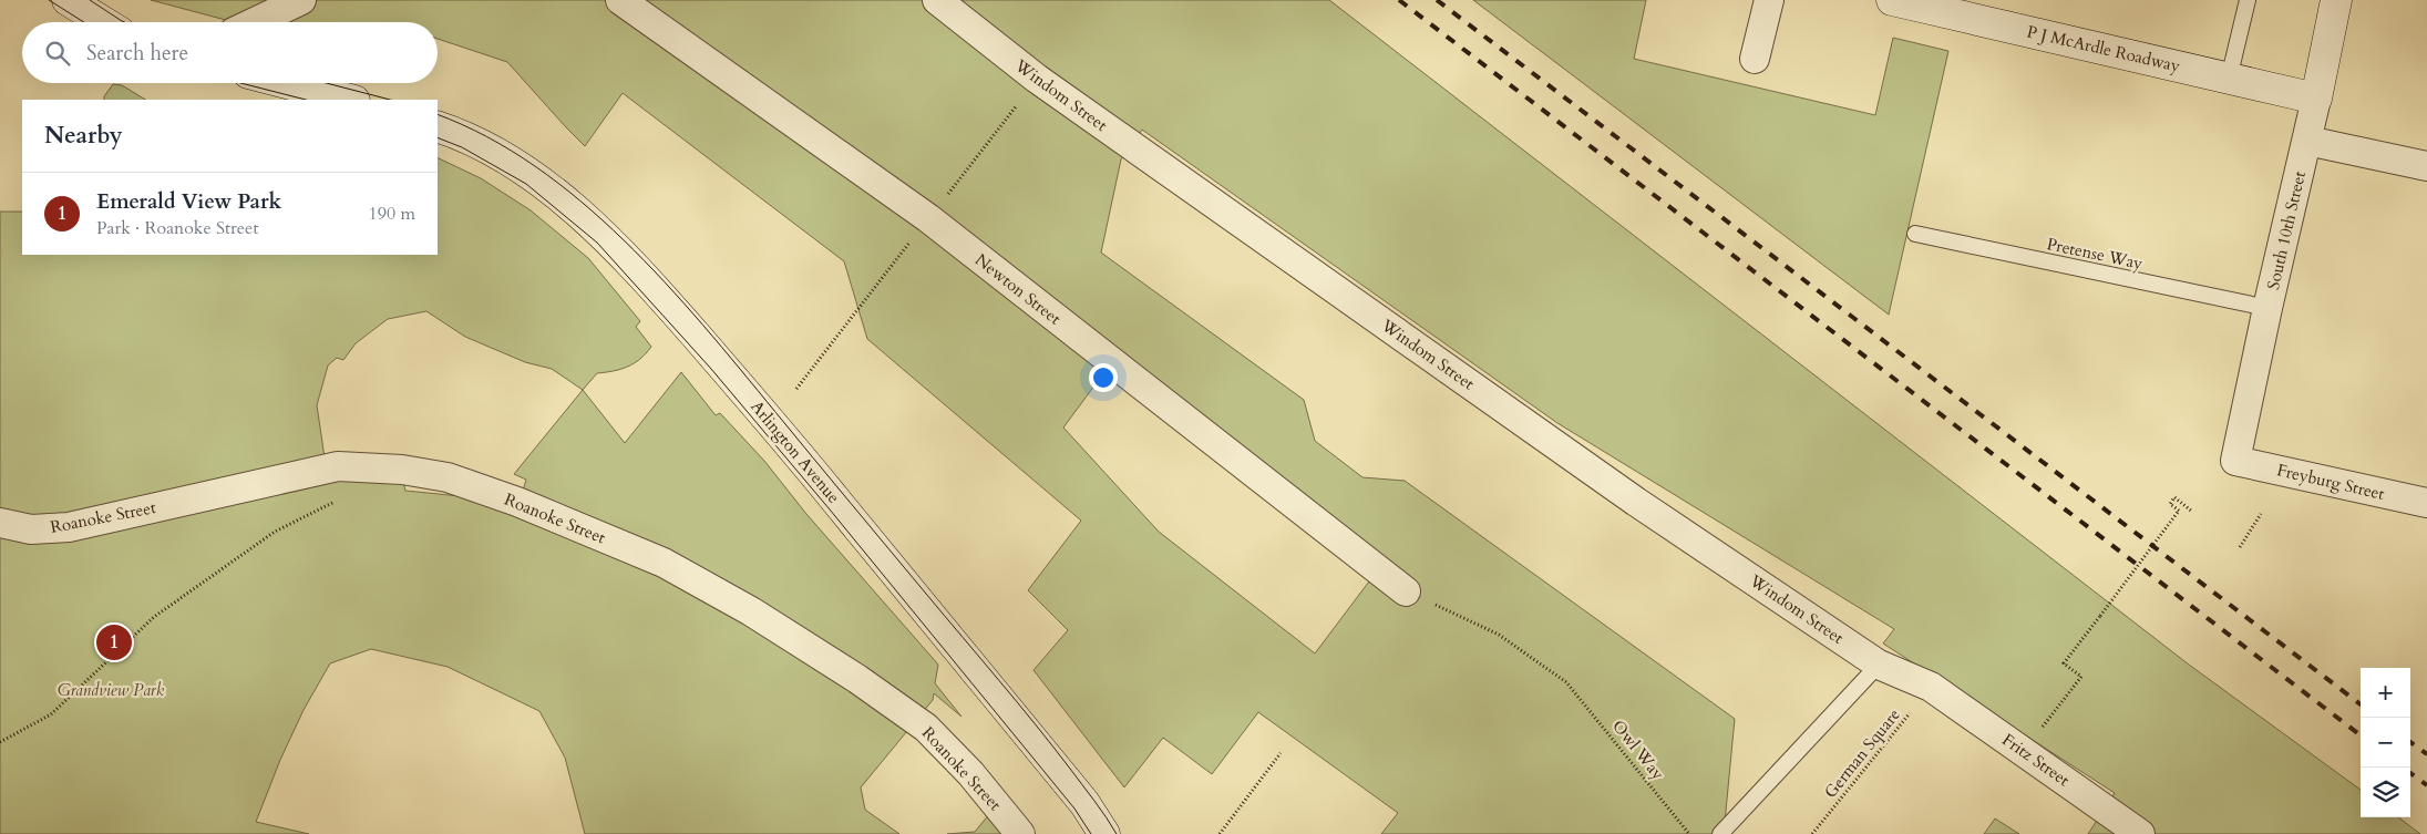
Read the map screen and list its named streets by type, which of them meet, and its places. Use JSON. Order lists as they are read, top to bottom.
{
  "streets": {
    "main road": ["P J McArdle Roadway", "South 10th Street", "Arlington Avenue"],
    "street": [
      "Windom Street",
      "Newton Street",
      "Freyburg Street",
      "Roanoke Street",
      "Fritz Street"
    ],
    "lane": ["Pretense Way"],
    "path": ["Owl Way", "German Square"]
  },
  "crossings": [
    ["P J McArdle Roadway", "South 10th Street"],
    ["Windom Street", "German Square"],
    ["Windom Street", "Fritz Street"],
    ["South 10th Street", "Pretense Way"],
    ["South 10th Street", "Freyburg Street"],
    ["Newton Street", "Owl Way"],
    ["German Square", "Fritz Street"]
  ],
  "parks": ["Grandview Park"],
  "page": {
    "search": "Search here",
    "heading": "Nearby",
    "list": [
      {
        "mark": "1",
        "name": "Emerald View Park",
        "note": "Park · Roanoke Street",
        "value": "190 m"
      }
    ],
    "pins": "1",
    "map_buttons": ["+", "−"]
  }
}
